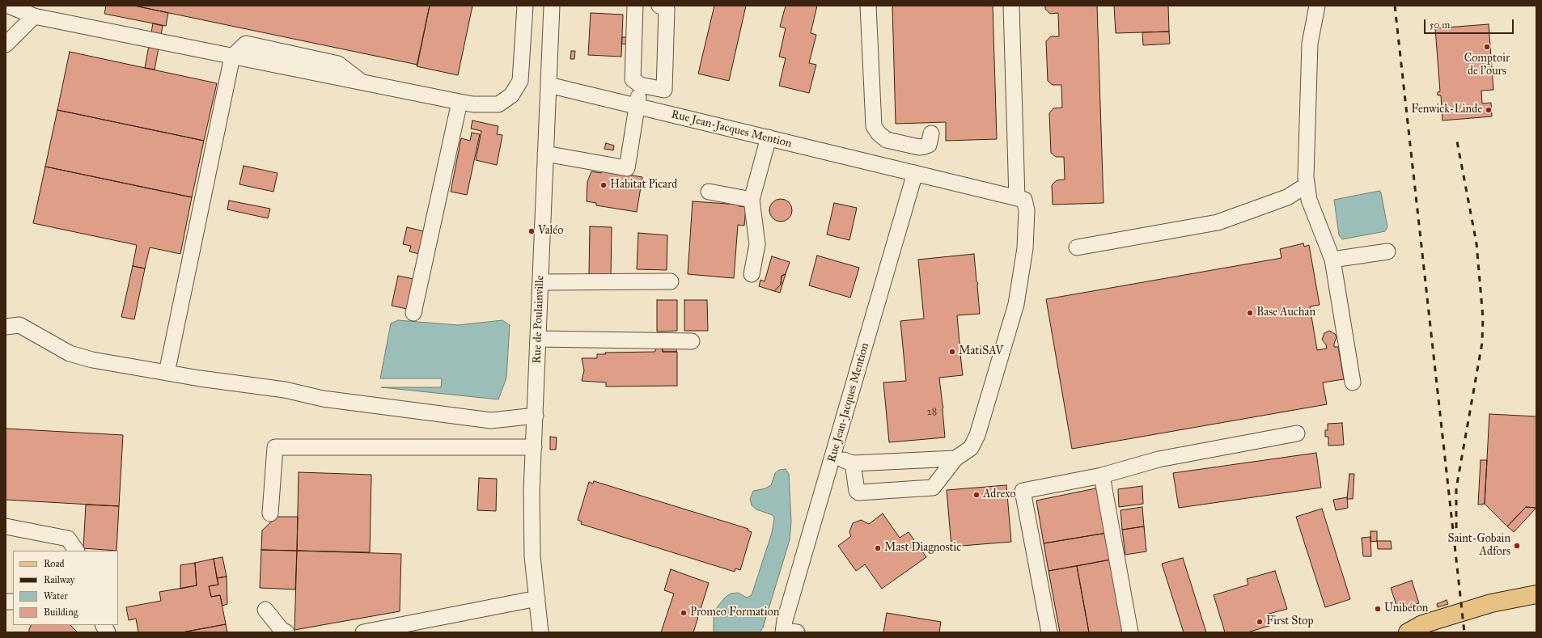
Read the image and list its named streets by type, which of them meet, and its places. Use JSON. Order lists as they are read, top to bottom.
{
  "streets": {
    "street": ["Rue Jean-Jacques Mention", "Rue de Poulainville"]
  },
  "crossings": [
    ["Rue Jean-Jacques Mention", "Rue de Poulainville"]
  ],
  "places": [
    "Comptoir de l'ours",
    "Fenwick-Linde",
    "Habitat Picard",
    "Valéo",
    "Base Auchan",
    "MatiSAV",
    "Adrexo",
    "Saint-Gobain Adfors",
    "Mast Diagnostic",
    "Unibéton",
    "Promeo Formation",
    "First Stop"
  ],
  "house_numbers": ["28"],
  "legend": [
    "Road",
    "Railway",
    "Water",
    "Building"
  ],
  "scale_bar": "50 m"
}
